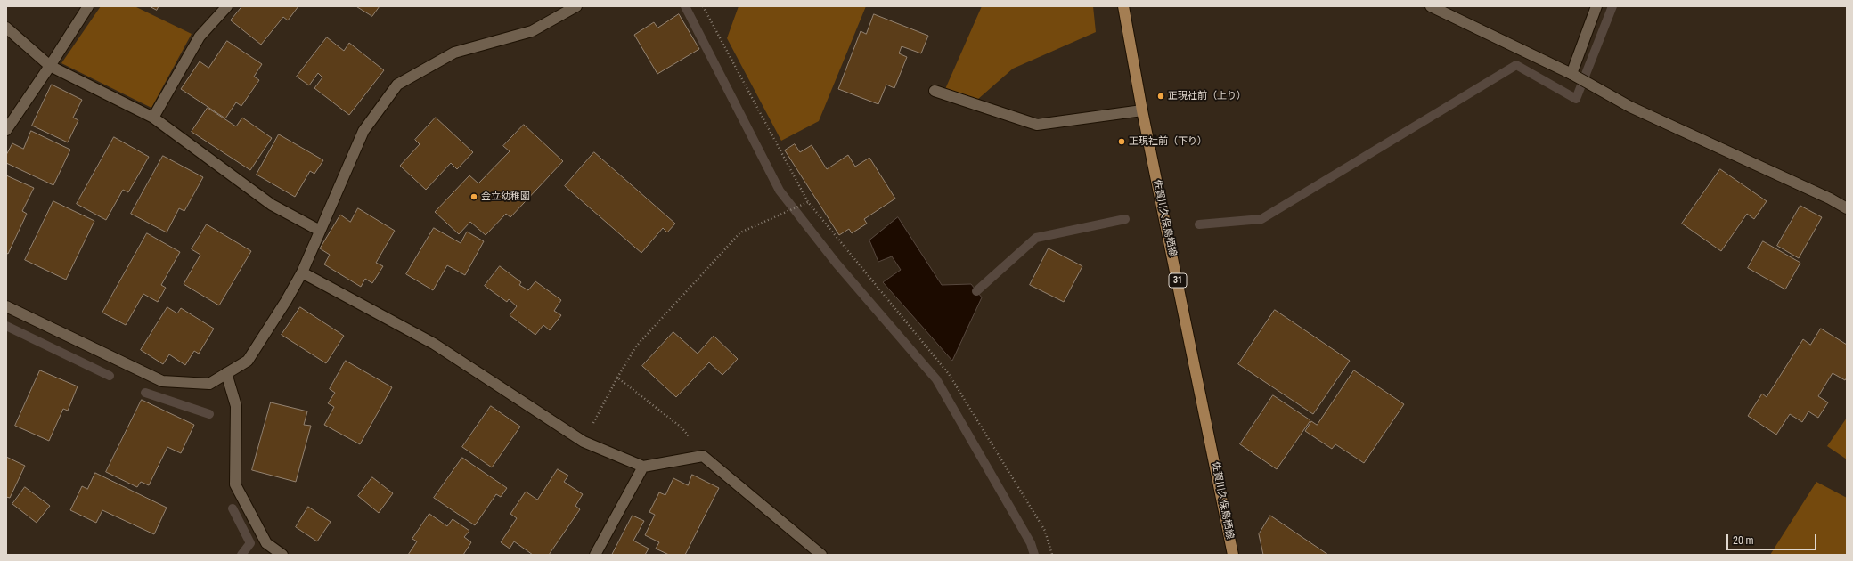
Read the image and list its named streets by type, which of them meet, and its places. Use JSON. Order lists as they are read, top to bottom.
{
  "streets": {
    "main road": ["佐賀川久保鳥栖線", "31"]
  },
  "places": ["正現社前（上り）", "正現社前（下り）", "金立幼稚園"],
  "scale_bar": "20 m"
}
